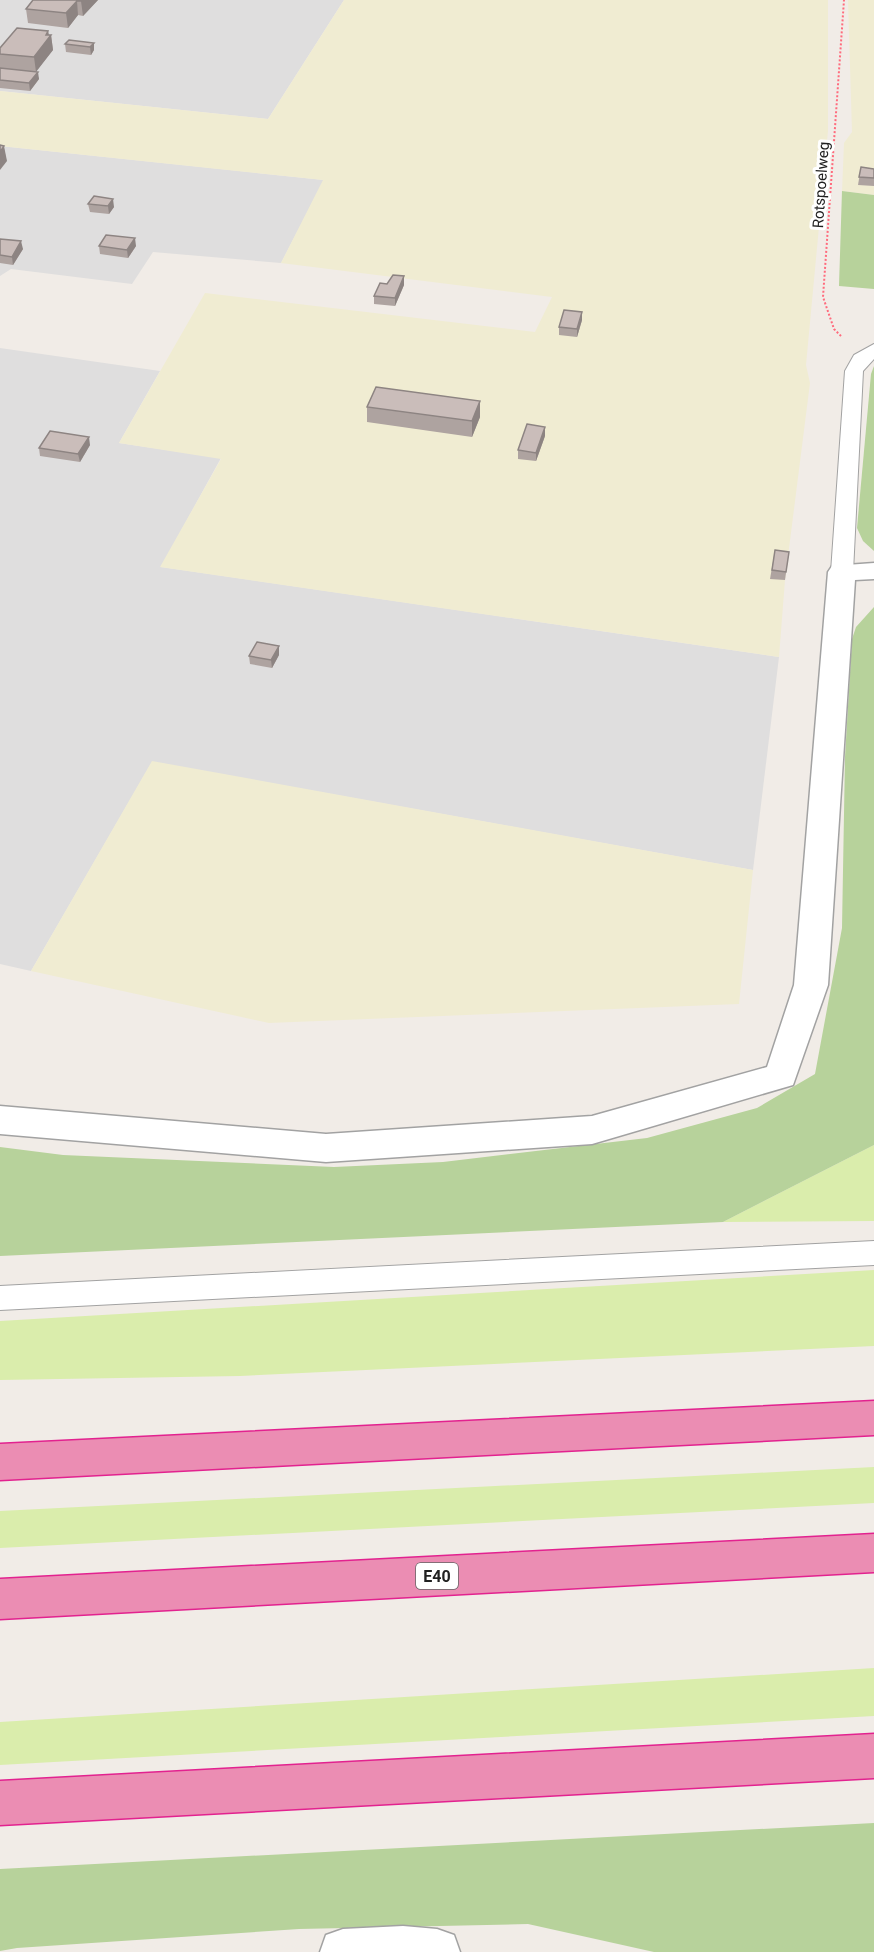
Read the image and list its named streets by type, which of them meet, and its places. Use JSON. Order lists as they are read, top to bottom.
{
  "streets": {
    "highway": ["E40"],
    "path": ["Rotspoelweg"]
  }
}
